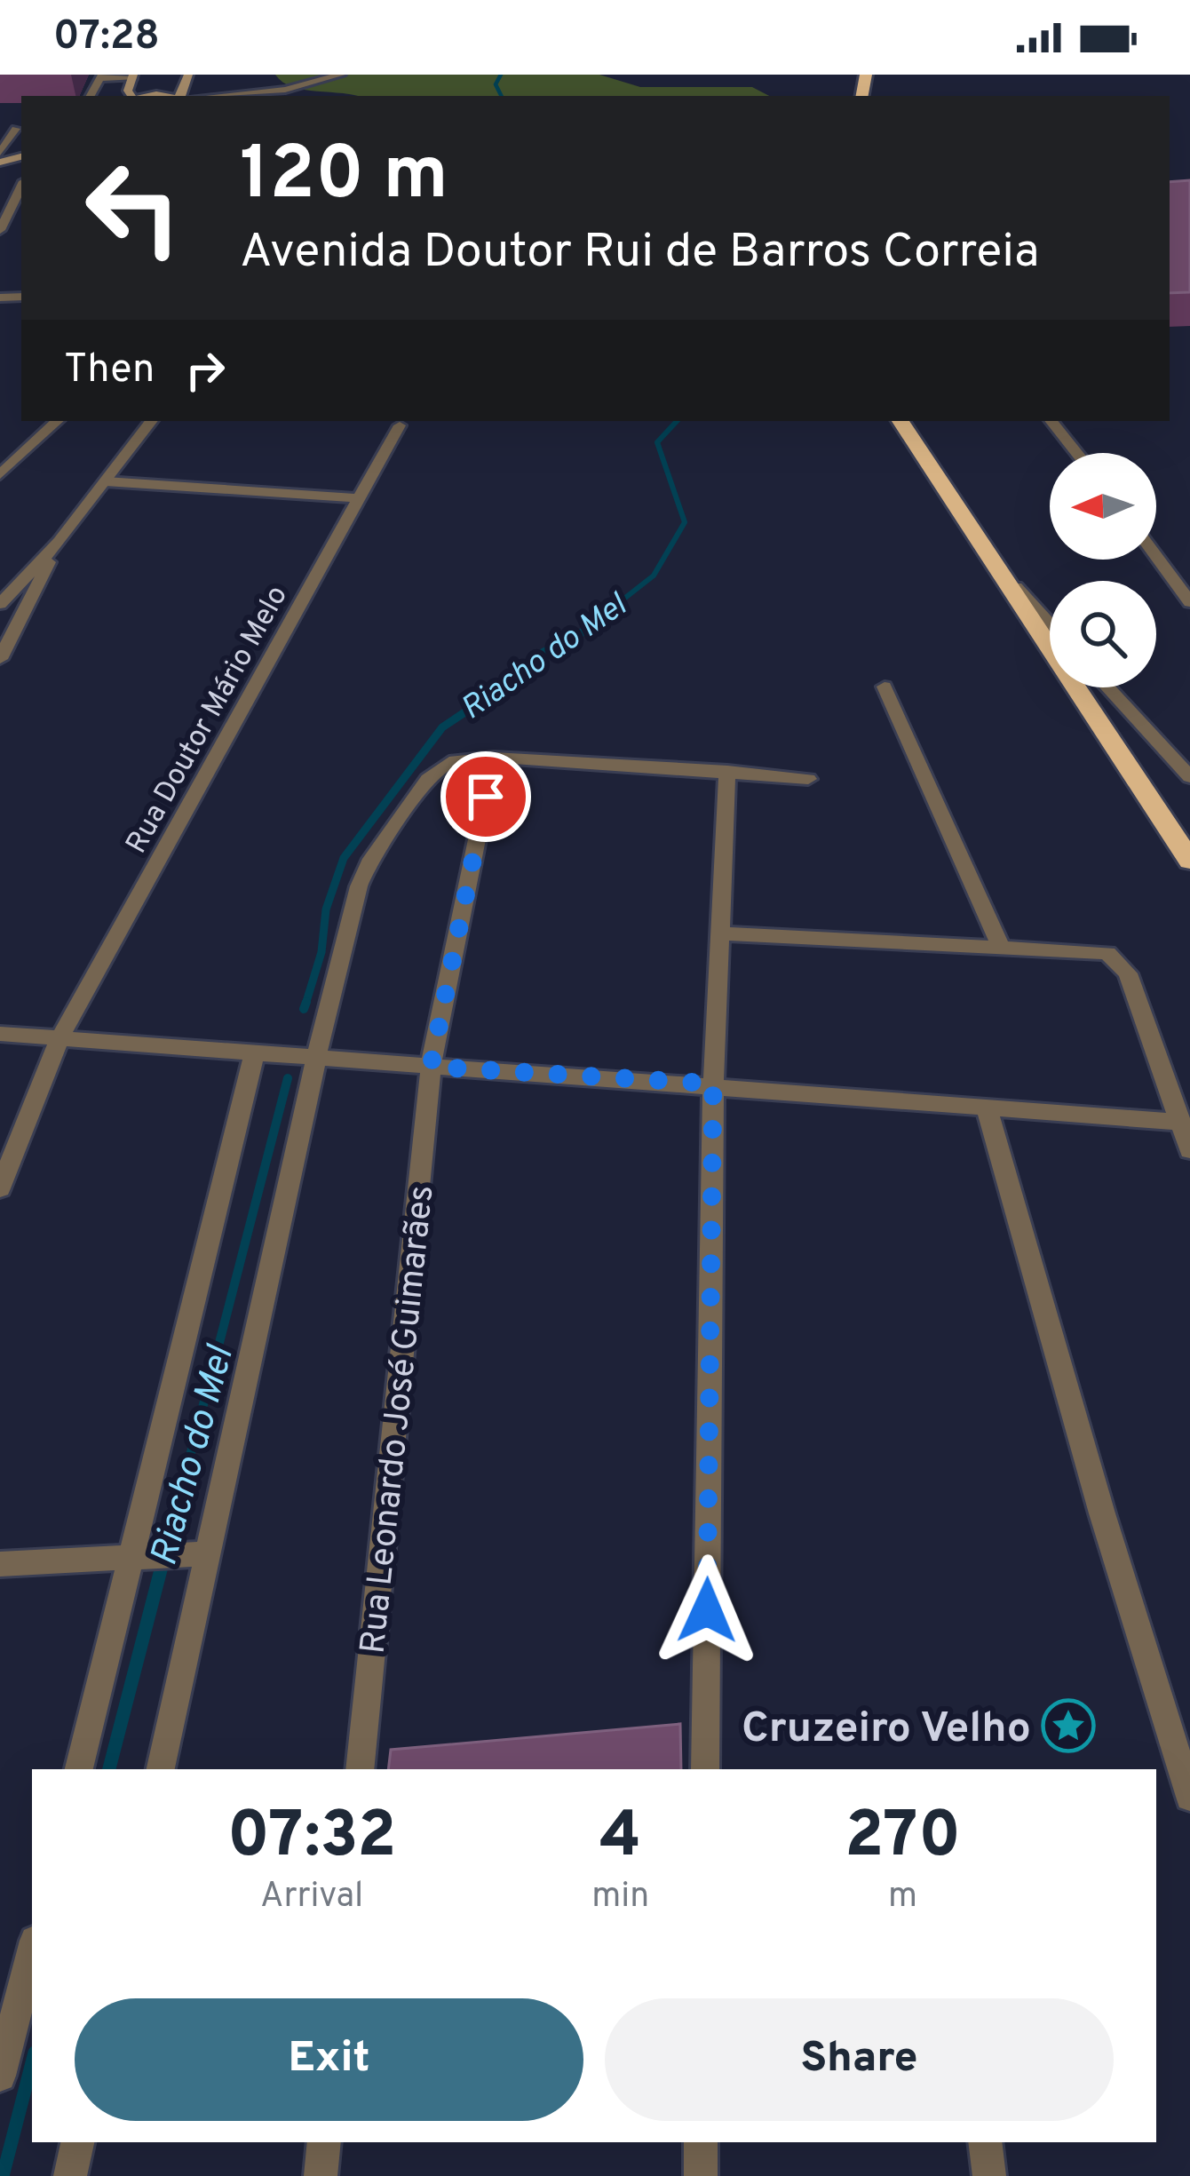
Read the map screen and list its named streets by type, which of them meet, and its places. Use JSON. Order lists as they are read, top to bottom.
{
  "streets": {
    "street": ["Rua Doutor Mário Melo", "Rua Leonardo José Guimarães"]
  },
  "water": ["Riacho do Mel"],
  "places": {
    "place": ["Cruzeiro Velho"]
  },
  "north": "left",
  "page": {
    "status": "07:28",
    "turn": ["120 m", "Avenida Doutor Rui de Barros Correia"],
    "then": "Then",
    "eta": [
      "07:32",
      "Arrival",
      "4",
      "min",
      "270",
      "m"
    ],
    "buttons": ["Exit", "Share"]
  }
}
